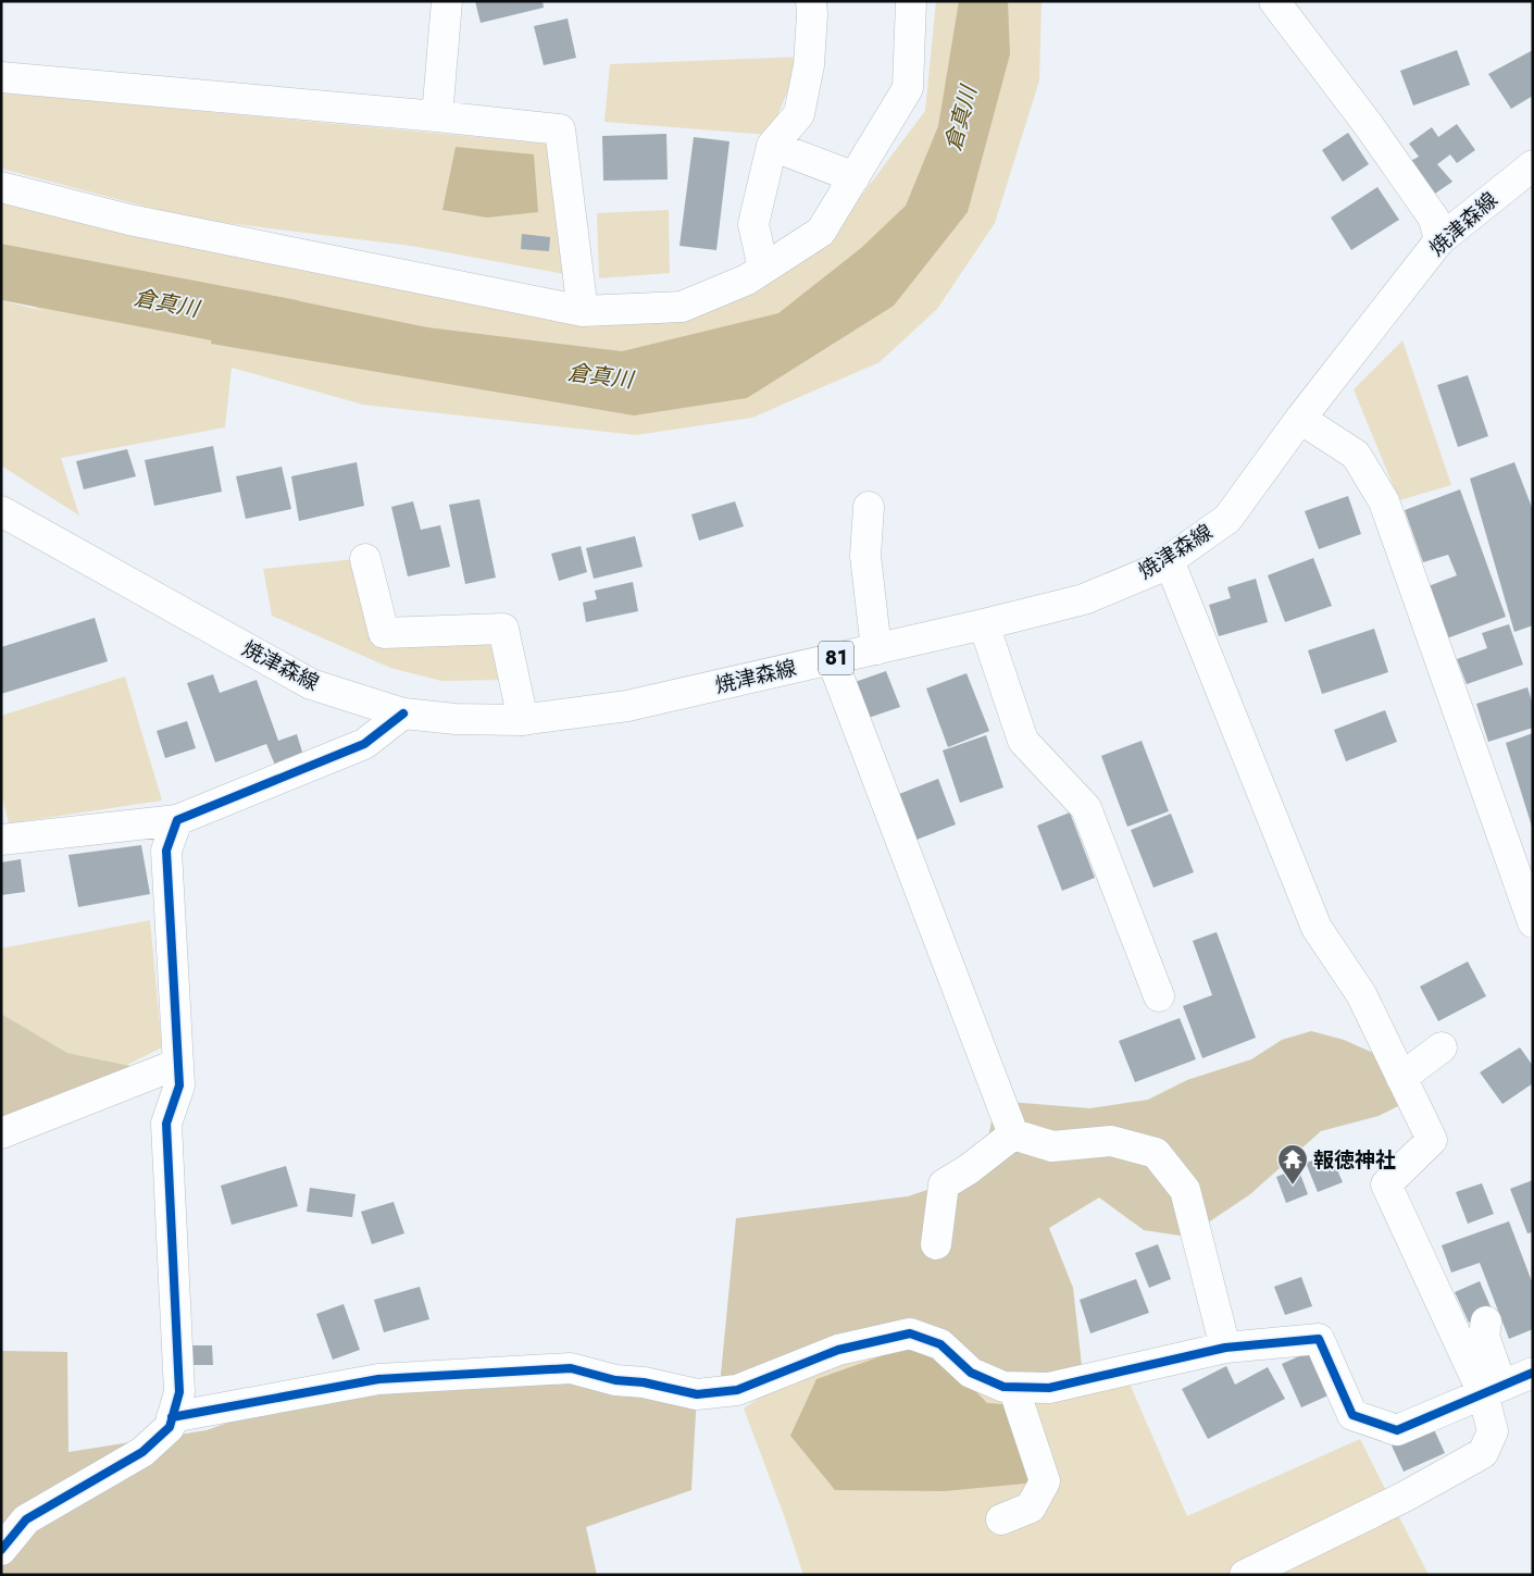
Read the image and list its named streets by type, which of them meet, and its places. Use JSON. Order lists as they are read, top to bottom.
{
  "streets": {
    "street": ["焼津森線", "81"]
  },
  "water": ["倉真川"],
  "places": {
    "temple": ["報徳神社"]
  }
}
